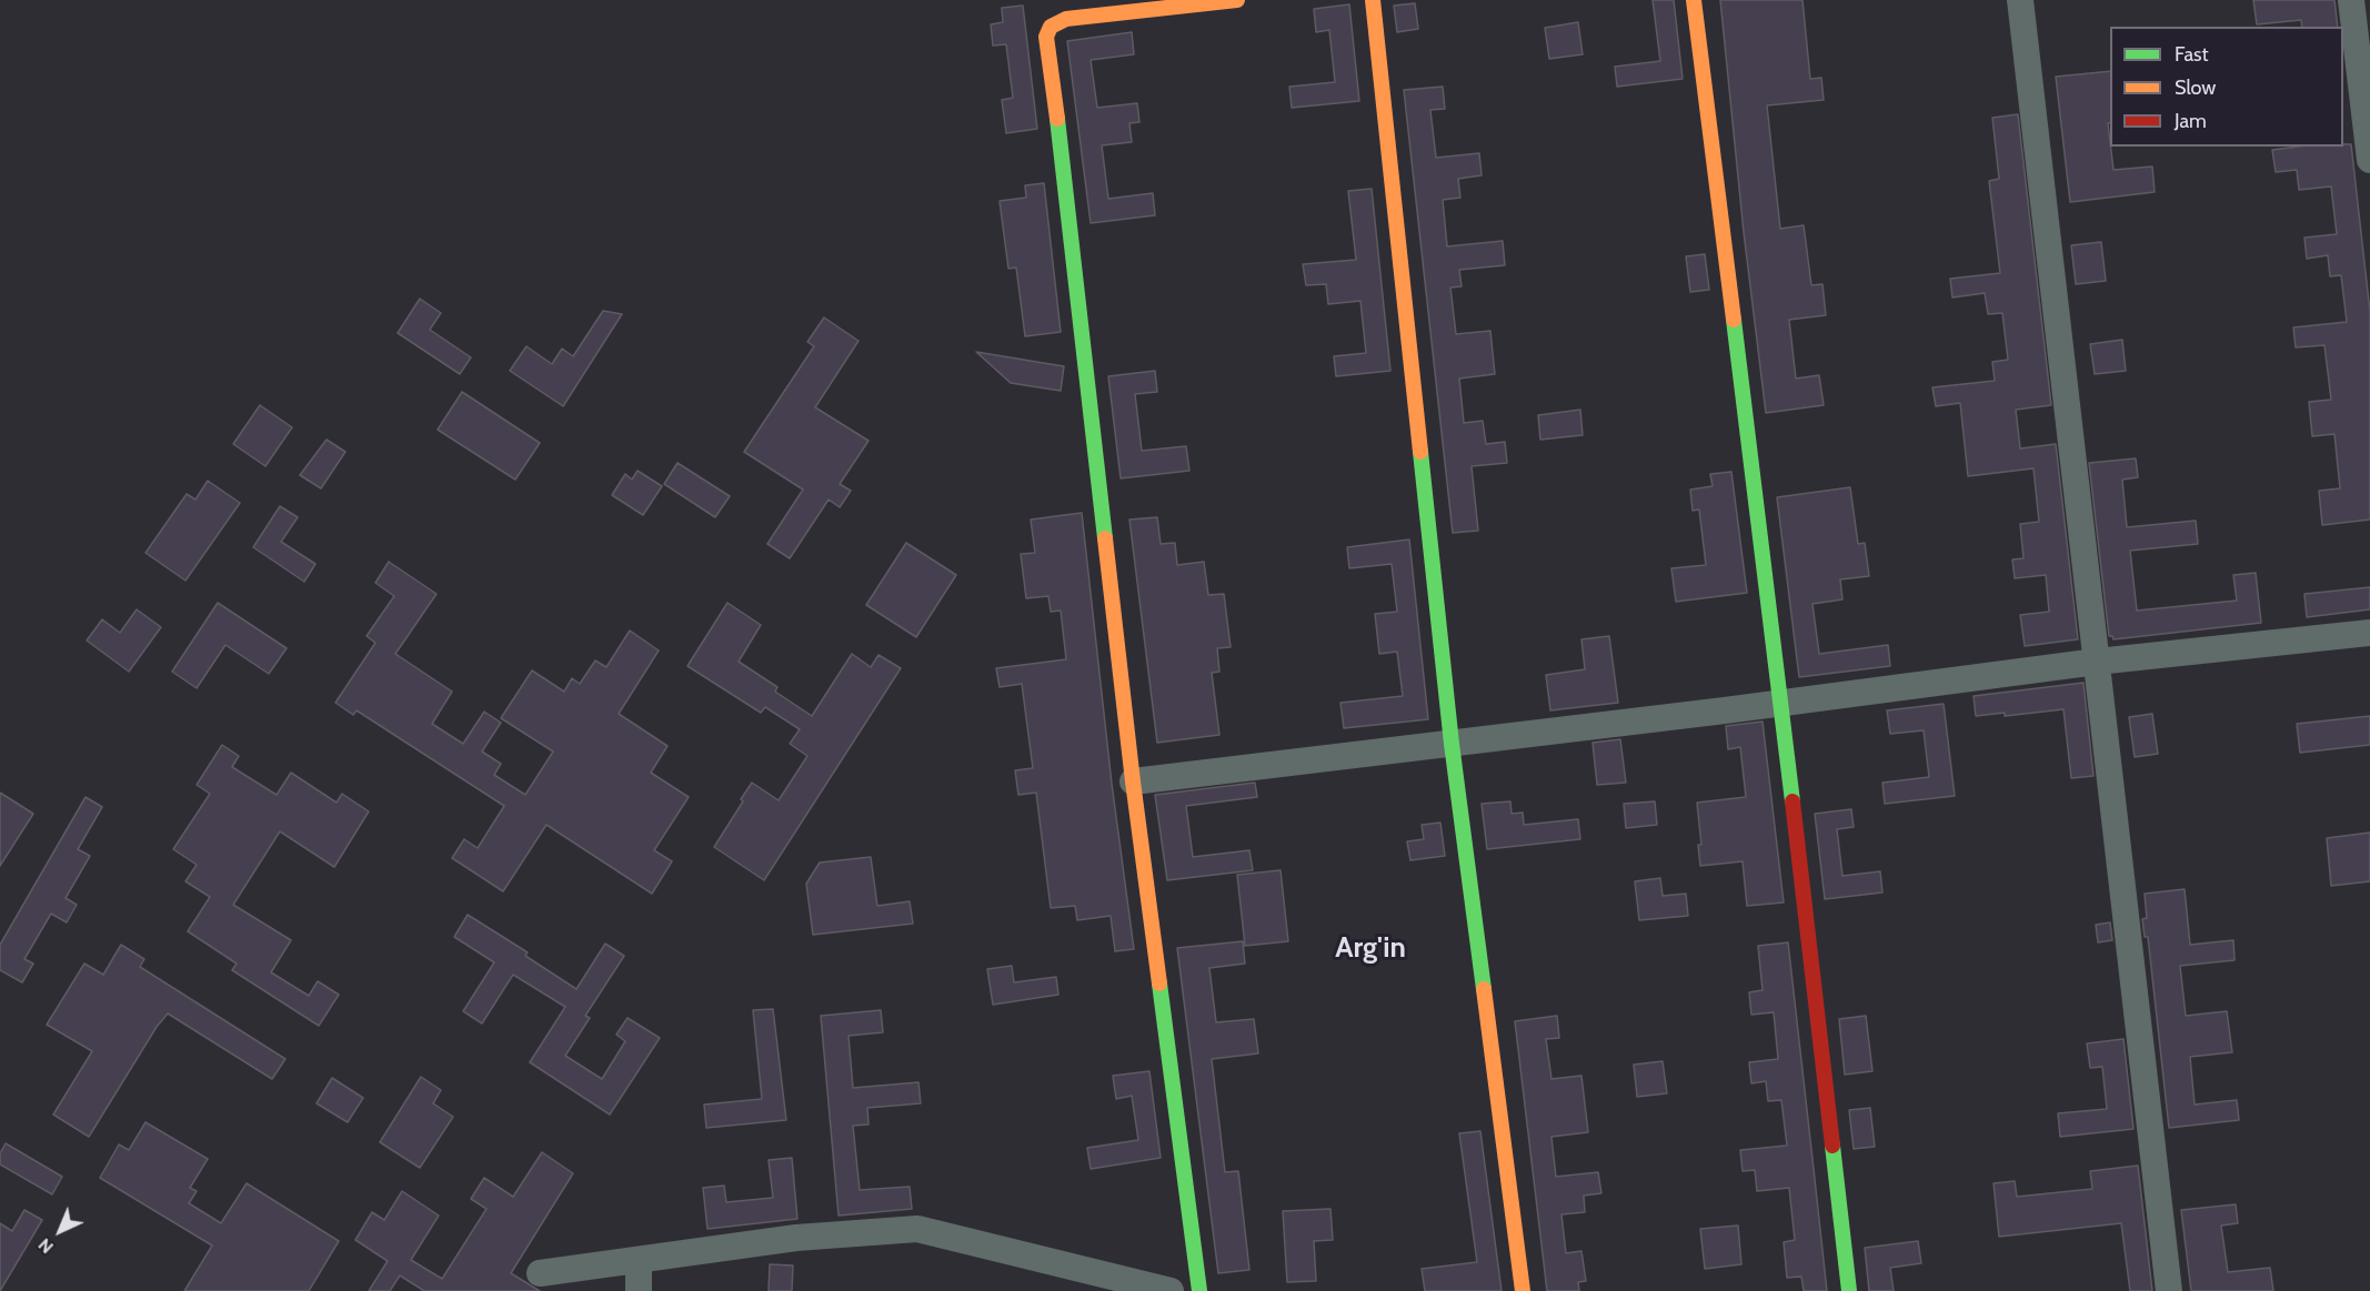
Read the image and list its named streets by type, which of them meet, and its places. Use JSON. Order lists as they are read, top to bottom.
{
  "districts": ["Arg'in"],
  "legend": ["Fast", "Slow", "Jam"],
  "north": "bottom left"
}
